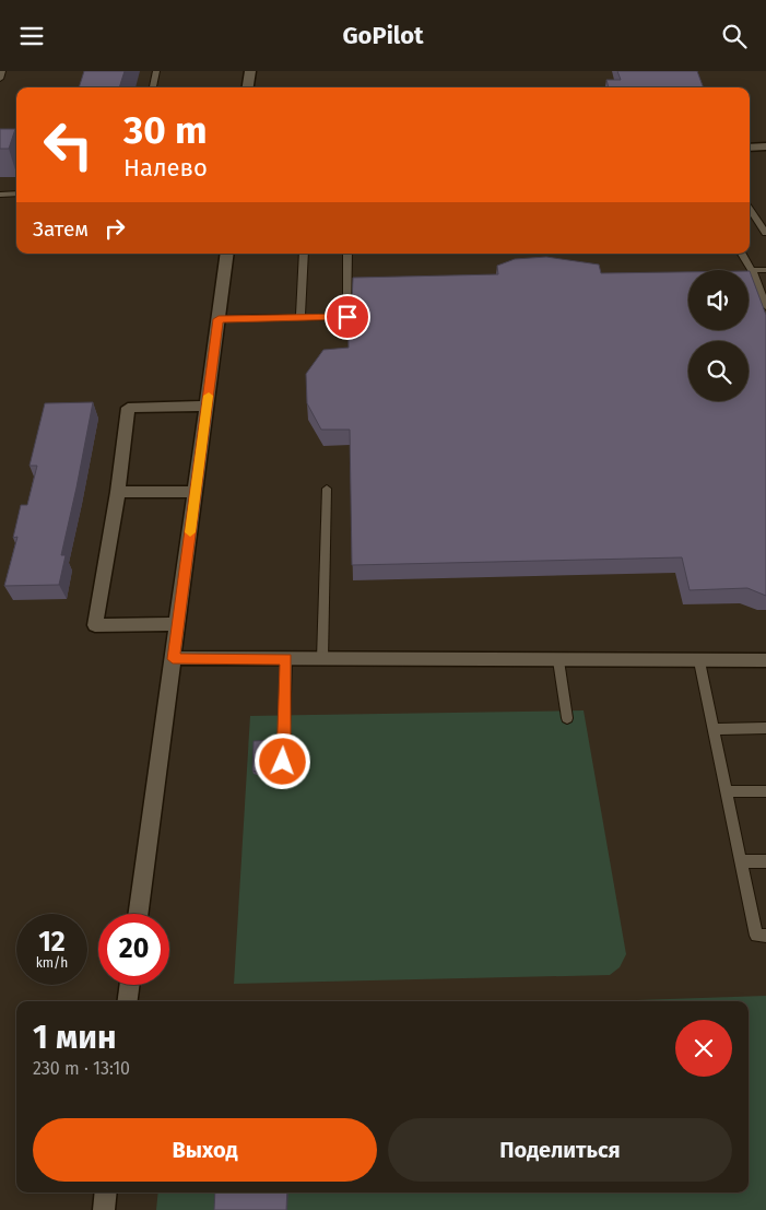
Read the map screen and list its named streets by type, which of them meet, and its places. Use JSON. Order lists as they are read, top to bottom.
{
  "page": {
    "header": "GoPilot",
    "turn": ["30 m", "Налево"],
    "then": "Затем",
    "speed": "12 km/h",
    "limit": "20",
    "heading": ["1 мин", "230 m · 13:10"],
    "buttons": ["Выход", "Поделиться"]
  }
}
